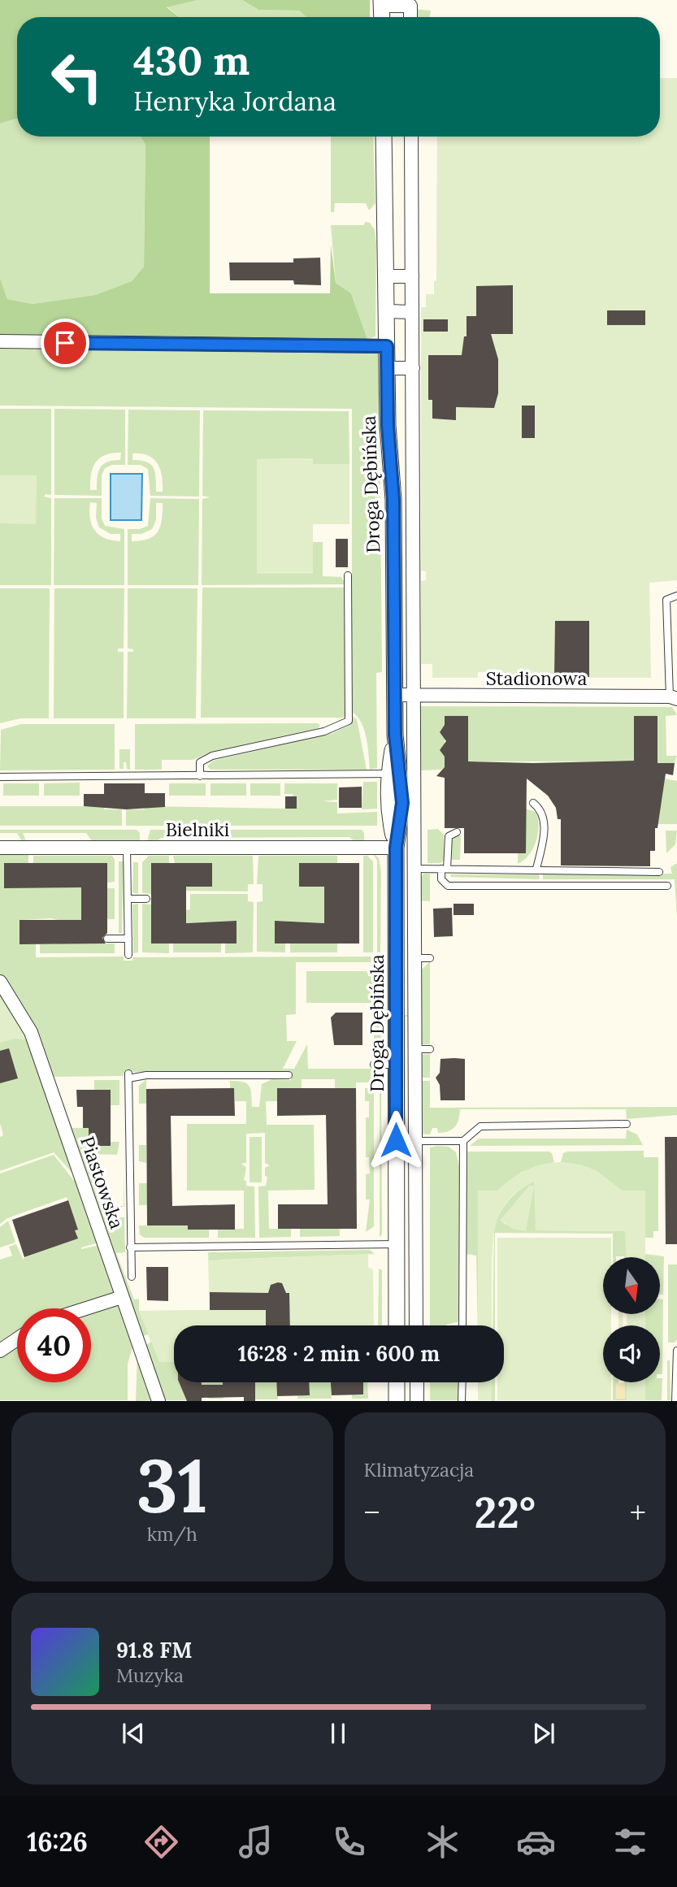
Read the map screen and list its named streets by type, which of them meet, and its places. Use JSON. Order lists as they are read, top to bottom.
{
  "streets": {
    "street": [
      "Droga Dębińska",
      "Stadionowa",
      "Bielniki",
      "Piastowska"
    ]
  },
  "crossings": [
    ["Droga Dębińska", "Stadionowa"],
    ["Droga Dębińska", "Bielniki"]
  ],
  "north": "bottom",
  "page": {
    "turn": ["430 m", "Henryka Jordana"],
    "limit": "40",
    "trip": "16:28 · 2 min · 600 m",
    "tile": [
      ["31", "km/h"],
      "Klimatyzacja"
    ],
    "heat": ["−", "22°", "+"],
    "song": ["91.8 FM", "Muzyka"],
    "tabs": "16:26"
  }
}
